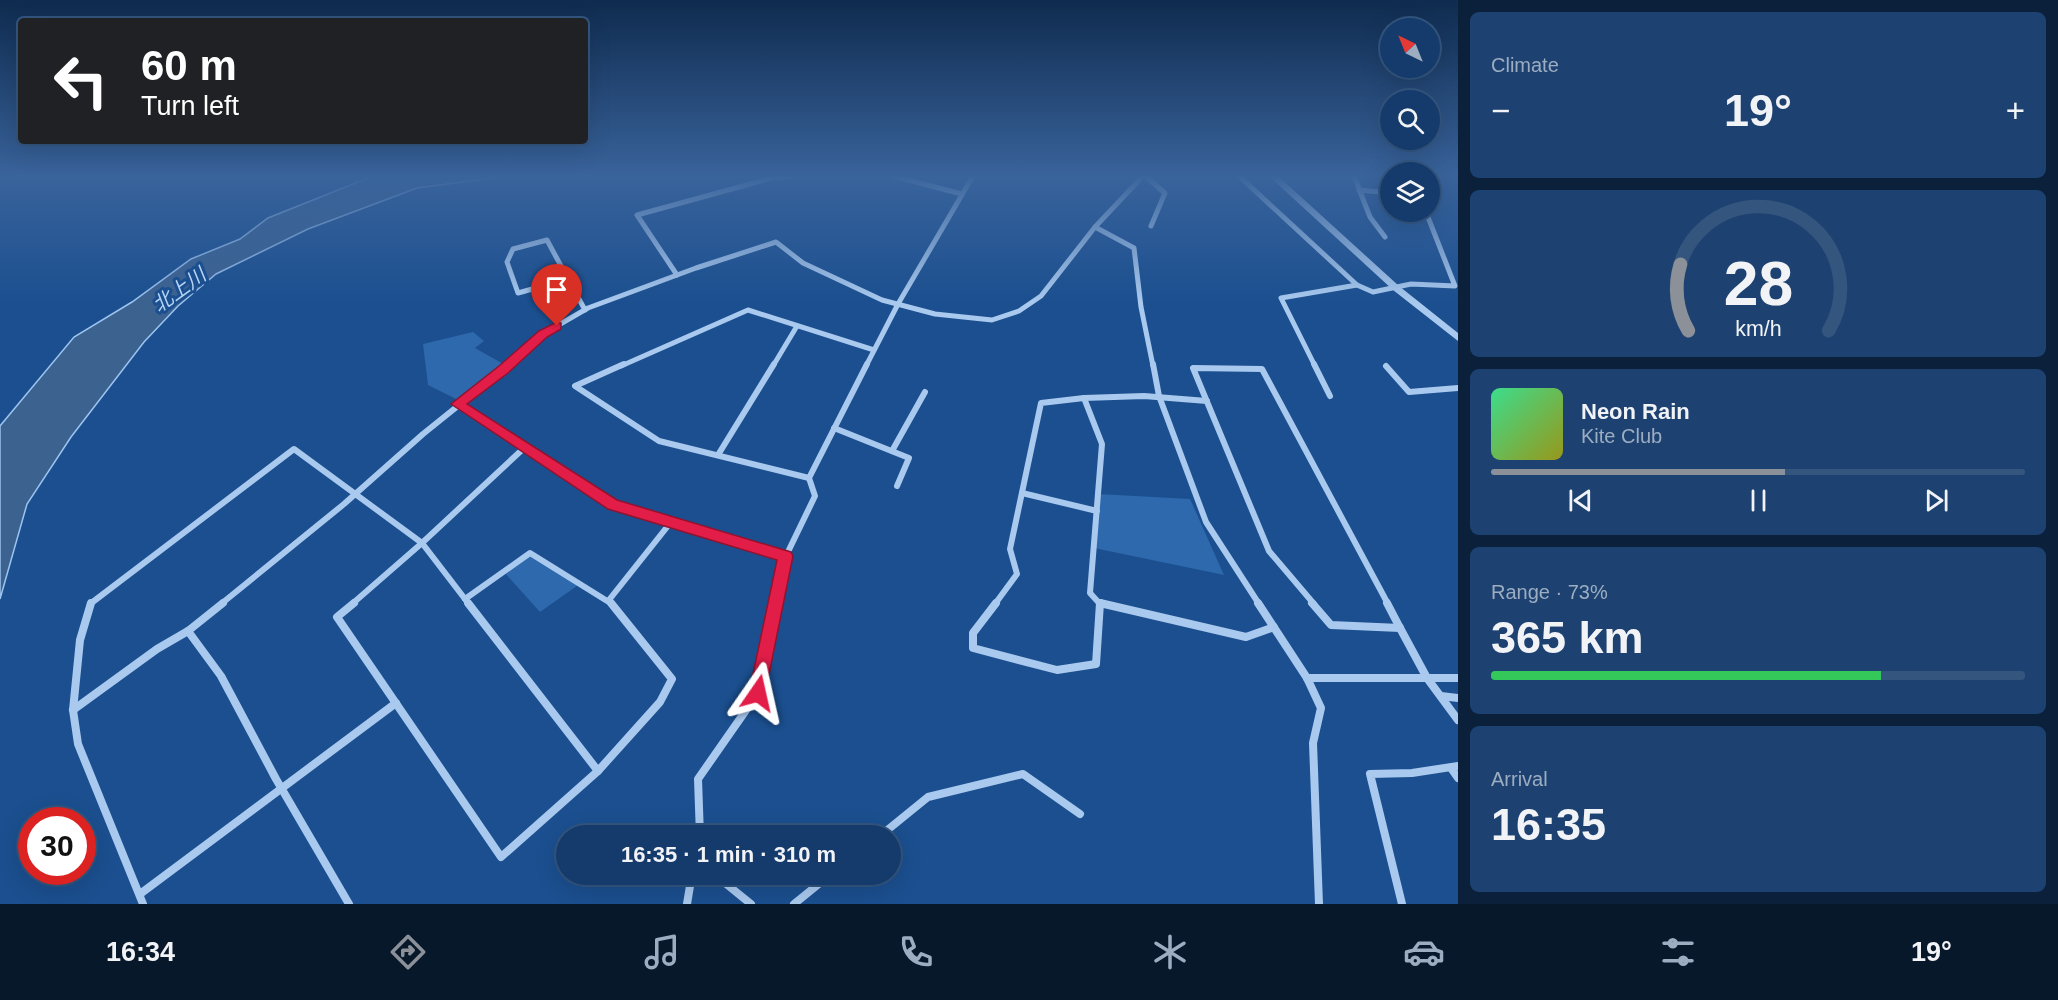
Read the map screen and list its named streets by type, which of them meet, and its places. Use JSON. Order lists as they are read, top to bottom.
{
  "water": ["北上川"],
  "north": "top left",
  "page": {
    "tile": [
      "Climate",
      ["Range · 73%", "365 km"],
      ["Arrival", "16:35"]
    ],
    "turn": ["60 m", "Turn left"],
    "heat": ["−", "19°", "+"],
    "song": ["Neon Rain", "Kite Club"],
    "limit": "30",
    "trip": "16:35 · 1 min · 310 m",
    "tabs": ["16:34", "19°"],
    "gauge": ["28", "km/h"]
  }
}
